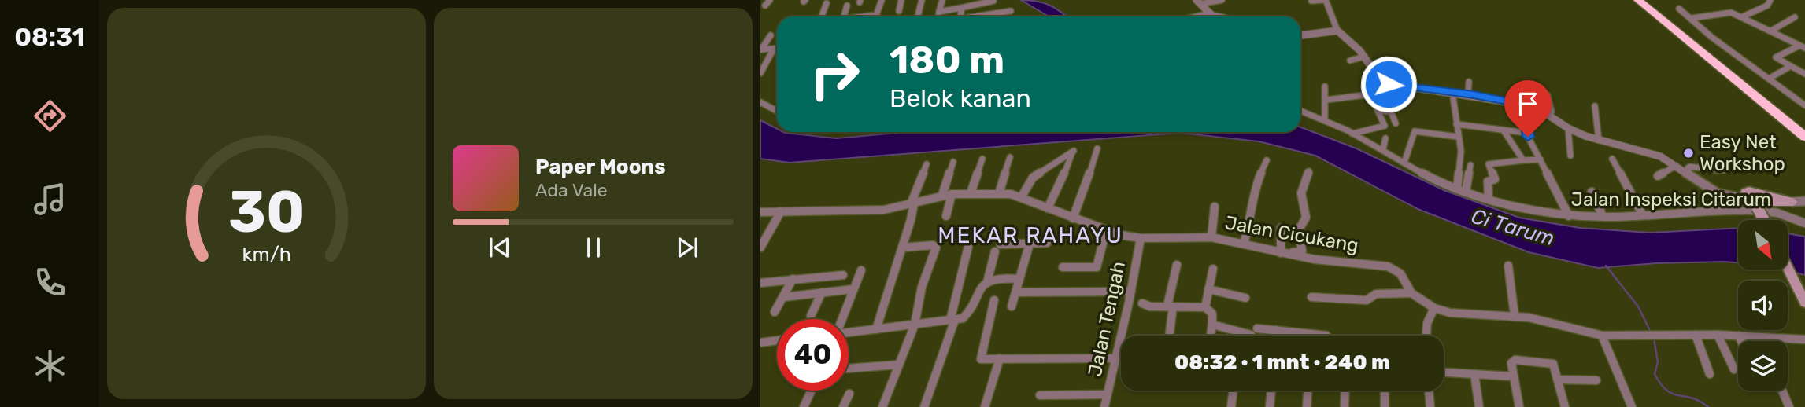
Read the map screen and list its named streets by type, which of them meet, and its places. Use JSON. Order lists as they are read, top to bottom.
{
  "streets": {
    "street": ["Jalan Inspeksi Citarum", "Jalan Cicukang", "Jalan Tengah"]
  },
  "crossings": [
    ["Jalan Cicukang", "Jalan Tengah"]
  ],
  "districts": ["MEKAR RAHAYU"],
  "water": ["Ci Tarum"],
  "places": ["Easy Net Workshop"],
  "north": "bottom right",
  "page": {
    "tabs": "08:31",
    "turn": ["180 m", "Belok kanan"],
    "song": ["Paper Moons", "Ada Vale"],
    "limit": "40",
    "trip": "08:32 · 1 mnt · 240 m",
    "gauge": ["30", "km/h"]
  }
}
